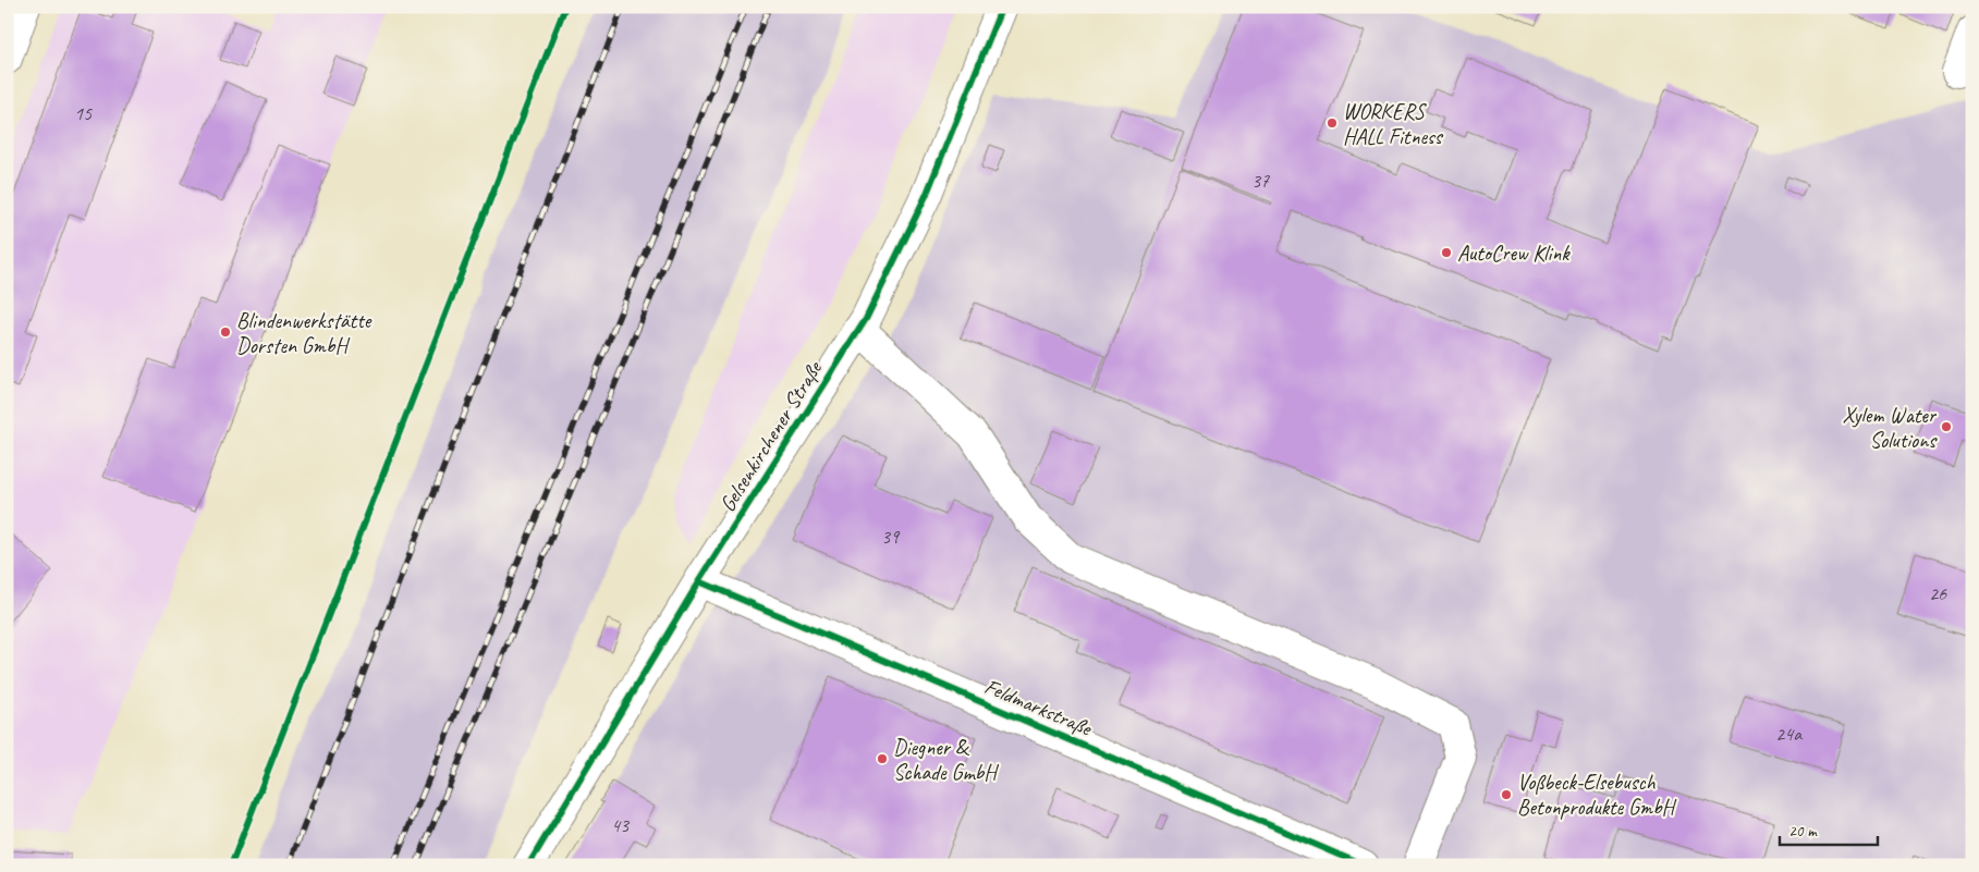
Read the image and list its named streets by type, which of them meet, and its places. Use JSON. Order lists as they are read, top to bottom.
{
  "streets": {
    "street": ["Gelsenkirchener Straße", "Feldmarkstraße"]
  },
  "crossings": [
    ["Gelsenkirchener Straße", "Feldmarkstraße"]
  ],
  "places": [
    "WORKERS HALL Fitness",
    "AutoCrew Klink",
    "Blindenwerkstätte Dorsten GmbH",
    "Xylem Water Solutions",
    "Diegner & Schade GmbH",
    "Voßbeck-Elsebusch Betonprodukte GmbH"
  ],
  "house_numbers": [
    "15",
    "37",
    "39",
    "26",
    "24a",
    "43"
  ],
  "scale_bar": "20 m"
}
